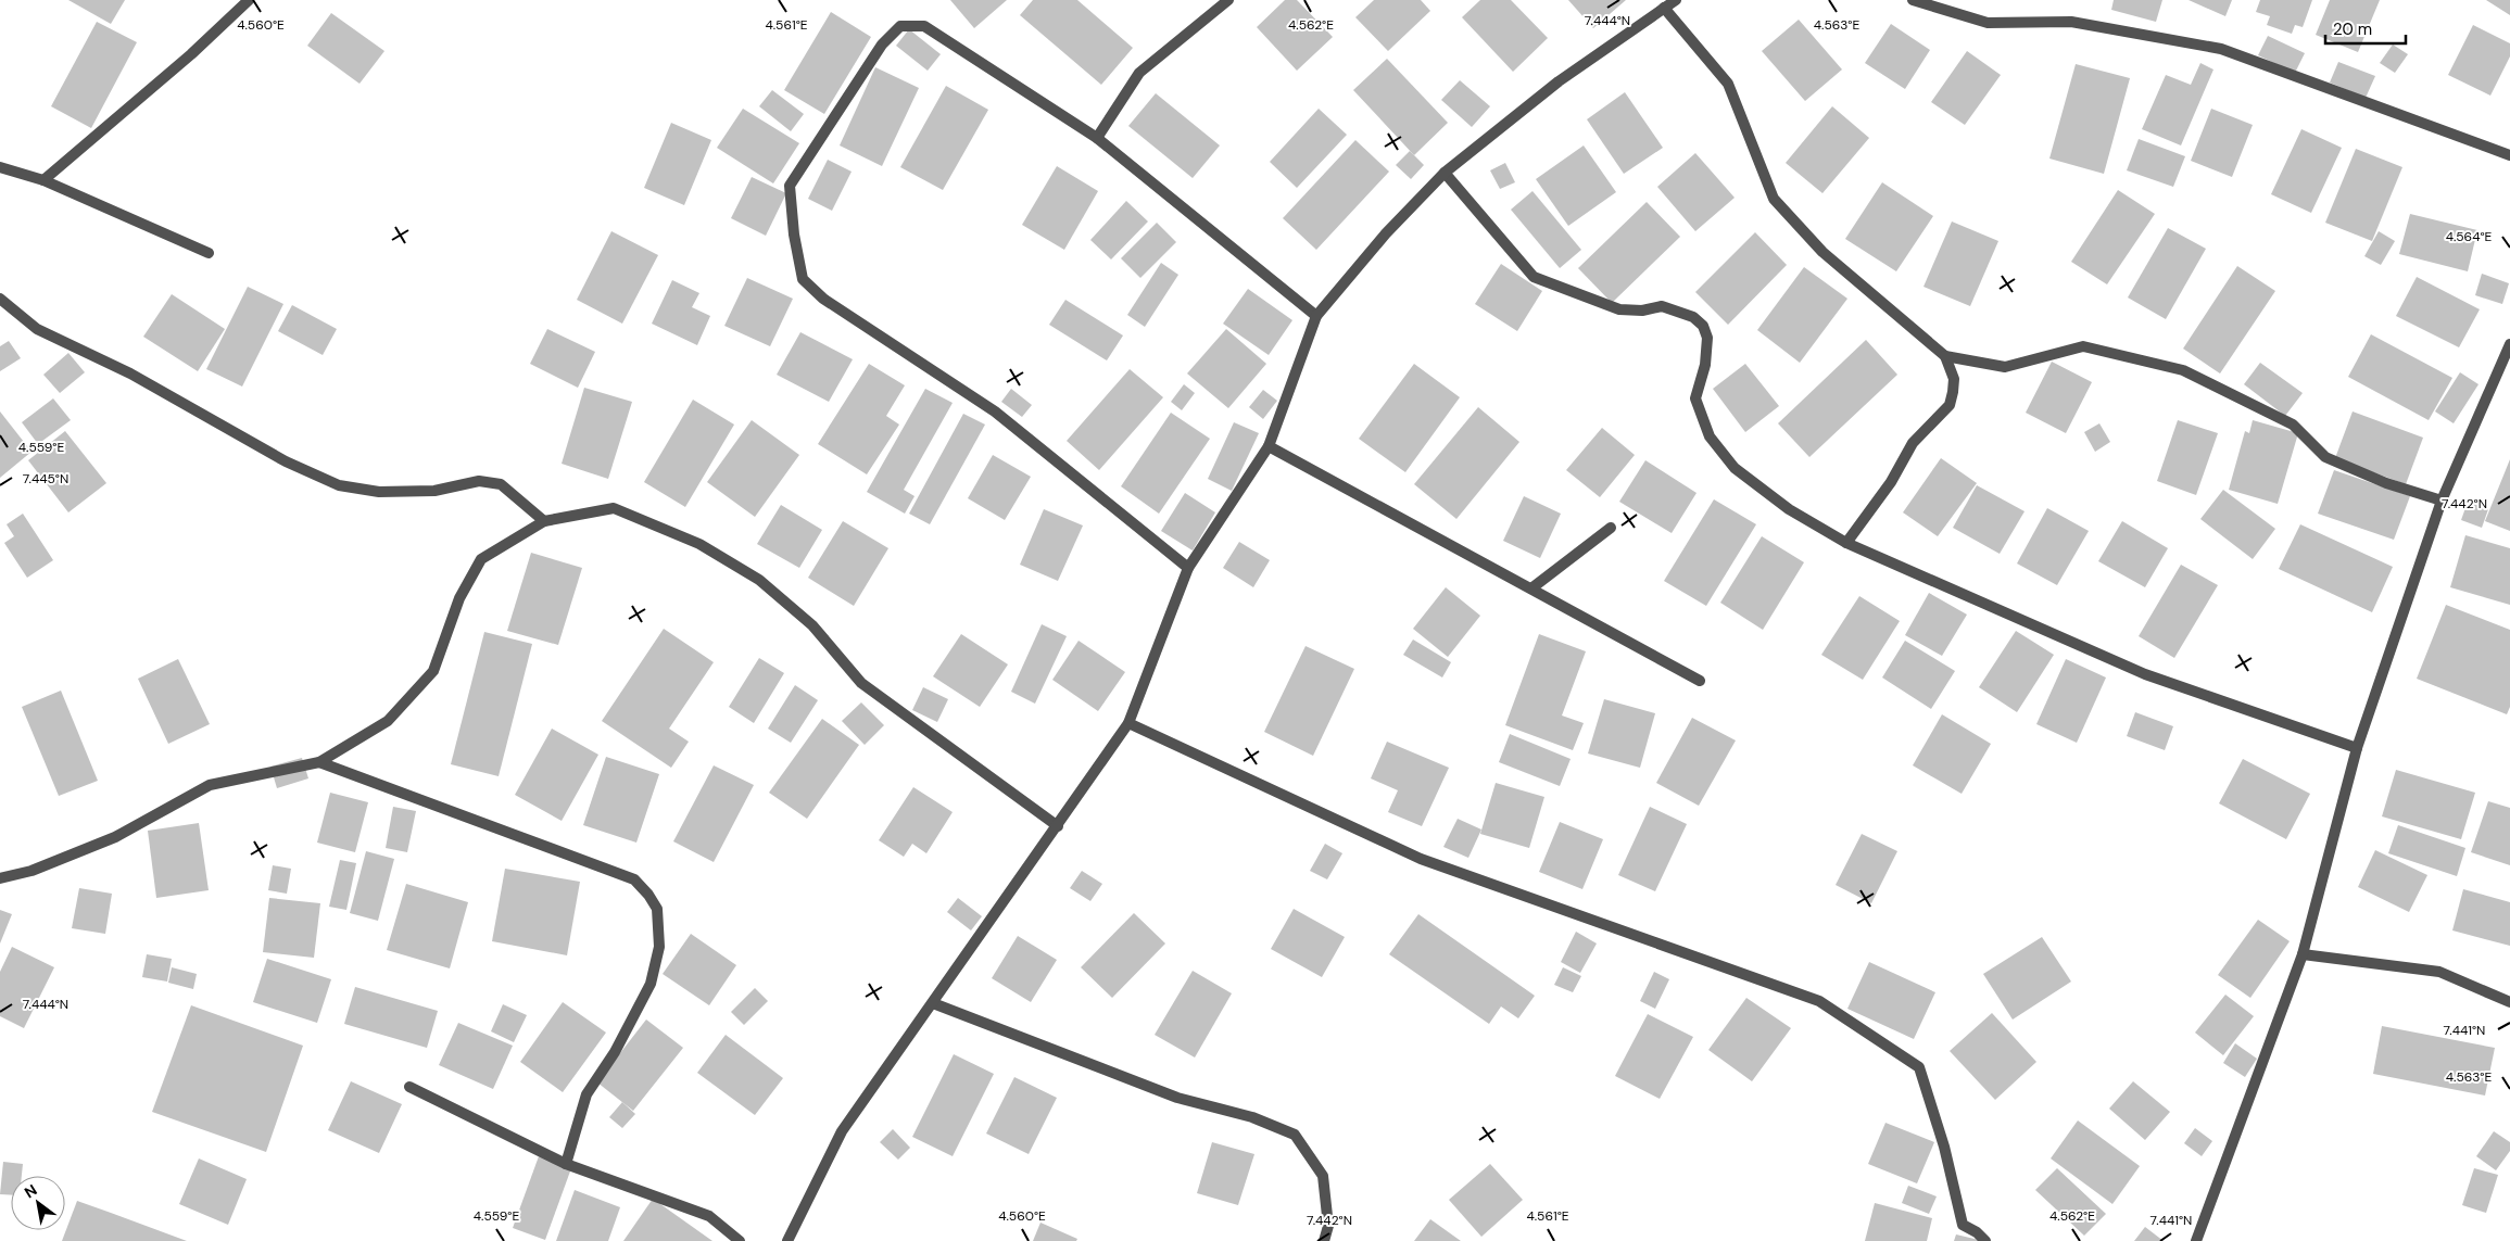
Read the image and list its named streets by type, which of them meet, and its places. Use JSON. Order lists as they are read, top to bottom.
{
  "scale_bar": "20 m",
  "north": "top left",
  "coordinates": [
    "7.444°N",
    "4.560°E",
    "4.561°E",
    "4.563°E",
    "4.562°E",
    "4.564°E",
    "4.559°E",
    "7.445°N",
    "7.442°N",
    "7.441°N"
  ]
}
